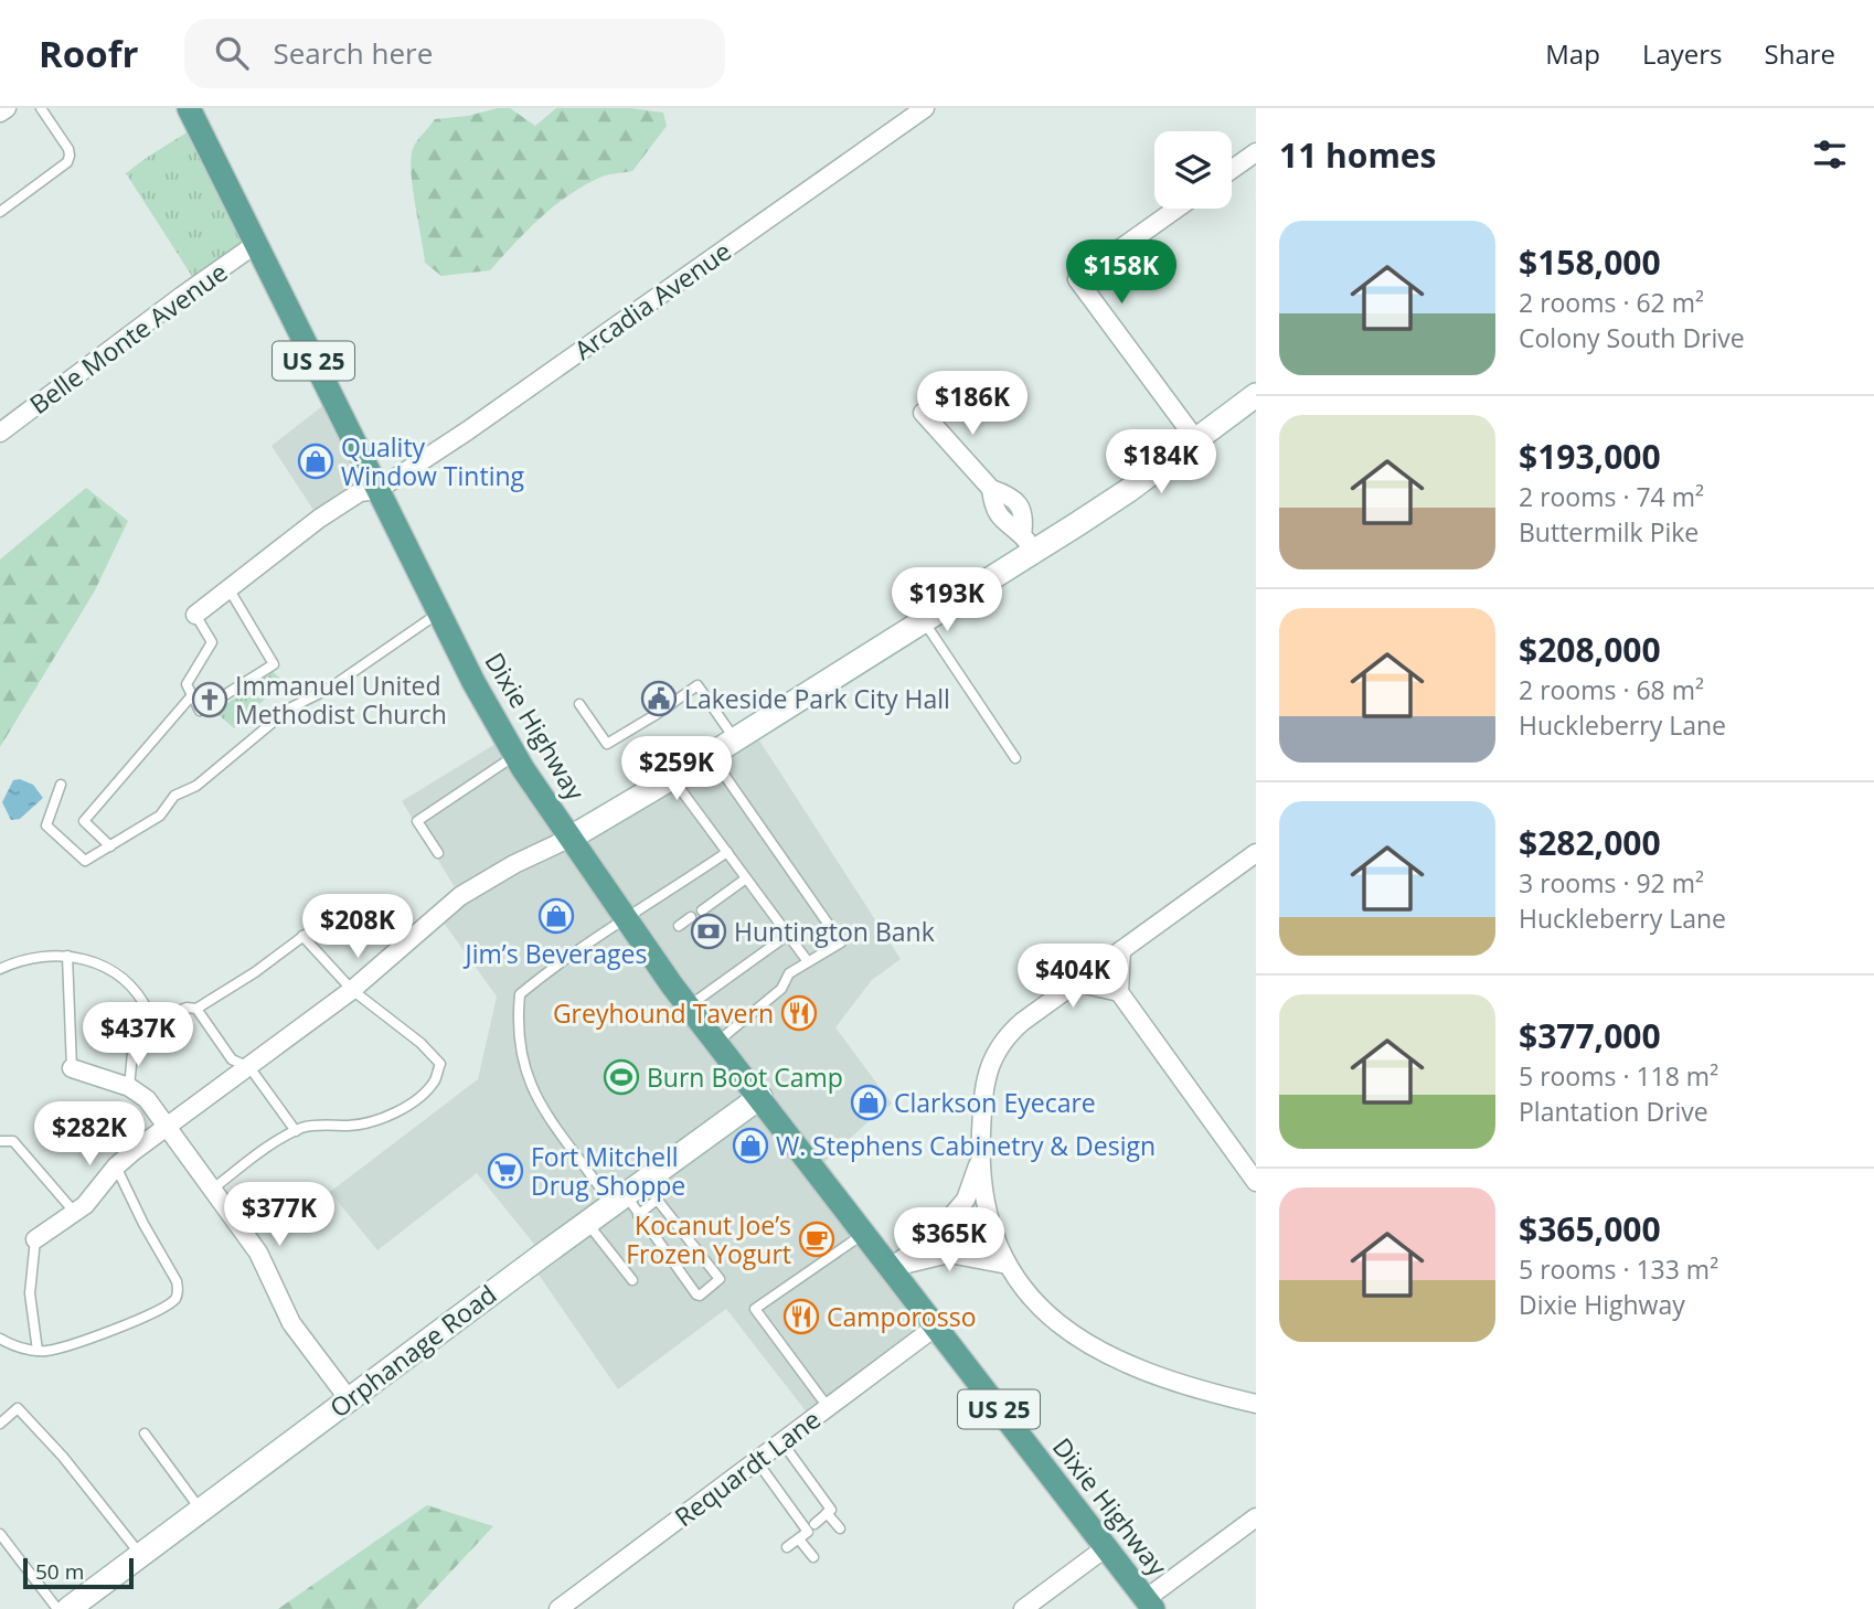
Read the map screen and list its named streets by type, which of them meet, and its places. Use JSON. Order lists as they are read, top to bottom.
{
  "streets": {
    "main road": ["US 25", "Dixie Highway", "Orphanage Road"],
    "street": ["Arcadia Avenue", "Belle Monte Avenue", "Requardt Lane"]
  },
  "crossings": [
    ["Arcadia Avenue", "Dixie Highway"],
    ["Belle Monte Avenue", "Dixie Highway"],
    ["Dixie Highway", "Orphanage Road"],
    ["Dixie Highway", "Requardt Lane"]
  ],
  "places": {
    "shop": [
      "Quality Window Tinting",
      "Jim’s Beverages",
      "Clarkson Eyecare",
      "W. Stephens Cabinetry & Design"
    ],
    "public building": ["Lakeside Park City Hall"],
    "church": ["Immanuel United Methodist Church"],
    "bank": ["Huntington Bank"],
    "restaurant": ["Greyhound Tavern", "Camporosso"],
    "sports": ["Burn Boot Camp"],
    "supermarket": ["Fort Mitchell Drug Shoppe"],
    "cafe": ["Kocanut Joe’s Frozen Yogurt"]
  },
  "scale_bar": "50 m",
  "page": {
    "header": "Roofr",
    "search": "Search here",
    "nav": ["Map", "Layers", "Share"],
    "heading": "11 homes",
    "list": [
      {
        "name": "$158,000",
        "note": "2 rooms · 62 m² · Colony South Drive"
      },
      {
        "name": "$193,000",
        "note": "2 rooms · 74 m² · Buttermilk Pike"
      },
      {
        "name": "$208,000",
        "note": "2 rooms · 68 m² · Huckleberry Lane"
      },
      {
        "name": "$282,000",
        "note": "3 rooms · 92 m² · Huckleberry Lane"
      },
      {
        "name": "$377,000",
        "note": "5 rooms · 118 m² · Plantation Drive"
      },
      {
        "name": "$365,000",
        "note": "5 rooms · 133 m² · Dixie Highway"
      }
    ],
    "price": [
      "$158K",
      "$186K",
      "$184K",
      "$193K",
      "$259K",
      "$208K",
      "$404K",
      "$437K",
      "$282K",
      "$377K",
      "$365K"
    ],
    "scale": "50 m"
  }
}
